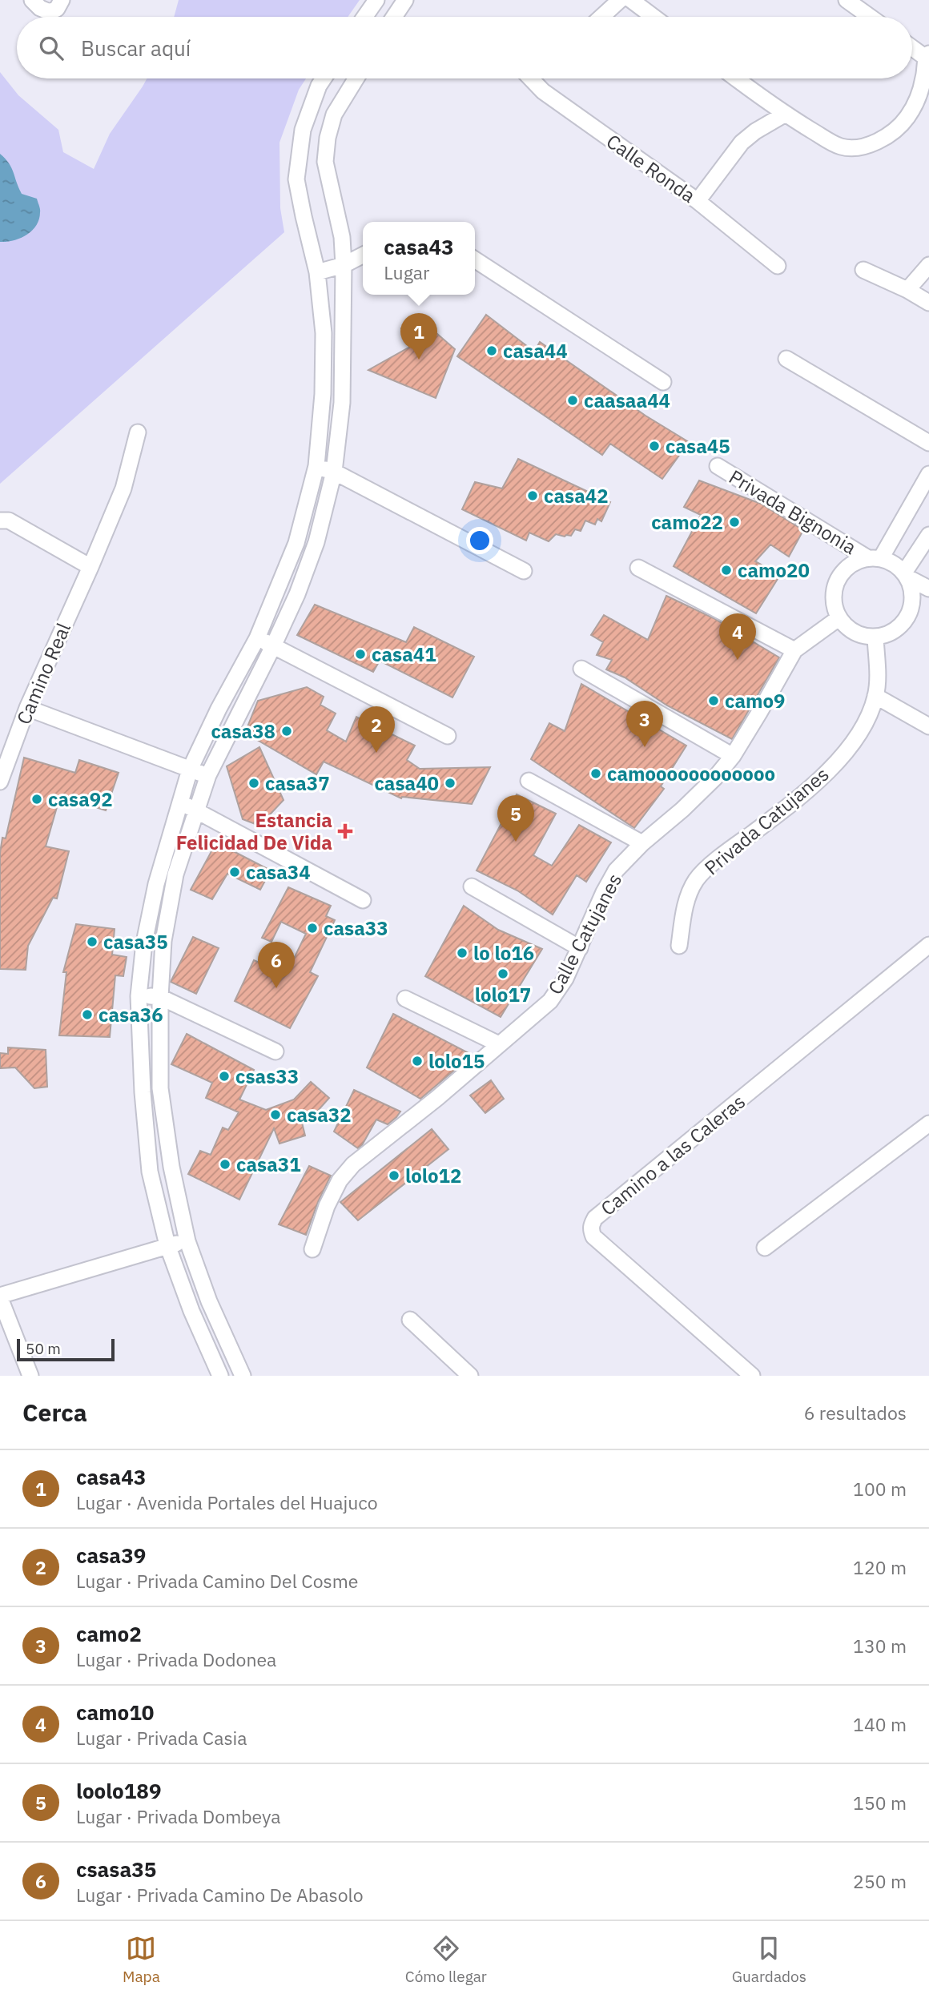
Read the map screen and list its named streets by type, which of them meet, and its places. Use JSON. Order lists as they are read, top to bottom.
{
  "streets": {
    "street": [
      "Calle Ronda",
      "Privada Bignonia",
      "Camino Real",
      "Privada Catujanes",
      "Calle Catujanes",
      "Camino a las Caleras"
    ]
  },
  "crossings": [
    ["Privada Bignonia", "Privada Catujanes"],
    ["Privada Bignonia", "Calle Catujanes"],
    ["Privada Catujanes", "Calle Catujanes"]
  ],
  "places": {
    "other": [
      "casa44",
      "caasaa44",
      "casa45",
      "casa42",
      "camo22",
      "camo20",
      "casa41",
      "camo9",
      "casa38",
      "camoooooooooooo",
      "casa37",
      "casa40",
      "casa92",
      "casa34",
      "casa33",
      "casa35",
      "lo lo16",
      "lolo17",
      "casa36",
      "lolo15",
      "csas33",
      "casa32",
      "casa31",
      "lolo12"
    ],
    "health": ["Estancia Felicidad De Vida"]
  },
  "scale_bar": "50 m",
  "page": {
    "search": "Buscar aquí",
    "popup": ["casa43", "Lugar"],
    "pins": [
      "1",
      "4",
      "3",
      "2",
      "5",
      "6"
    ],
    "scale": "50 m",
    "heading": ["Cerca", "6 resultados"],
    "list": [
      {
        "mark": "1",
        "name": "casa43",
        "note": "Lugar · Avenida Portales del Huajuco",
        "value": "100 m"
      },
      {
        "mark": "2",
        "name": "casa39",
        "note": "Lugar · Privada Camino Del Cosme",
        "value": "120 m"
      },
      {
        "mark": "3",
        "name": "camo2",
        "note": "Lugar · Privada Dodonea",
        "value": "130 m"
      },
      {
        "mark": "4",
        "name": "camo10",
        "note": "Lugar · Privada Casia",
        "value": "140 m"
      },
      {
        "mark": "5",
        "name": "loolo189",
        "note": "Lugar · Privada Dombeya",
        "value": "150 m"
      },
      {
        "mark": "6",
        "name": "csasa35",
        "note": "Lugar · Privada Camino De Abasolo",
        "value": "250 m"
      }
    ],
    "nav": ["Mapa", "Cómo llegar", "Guardados"]
  }
}
